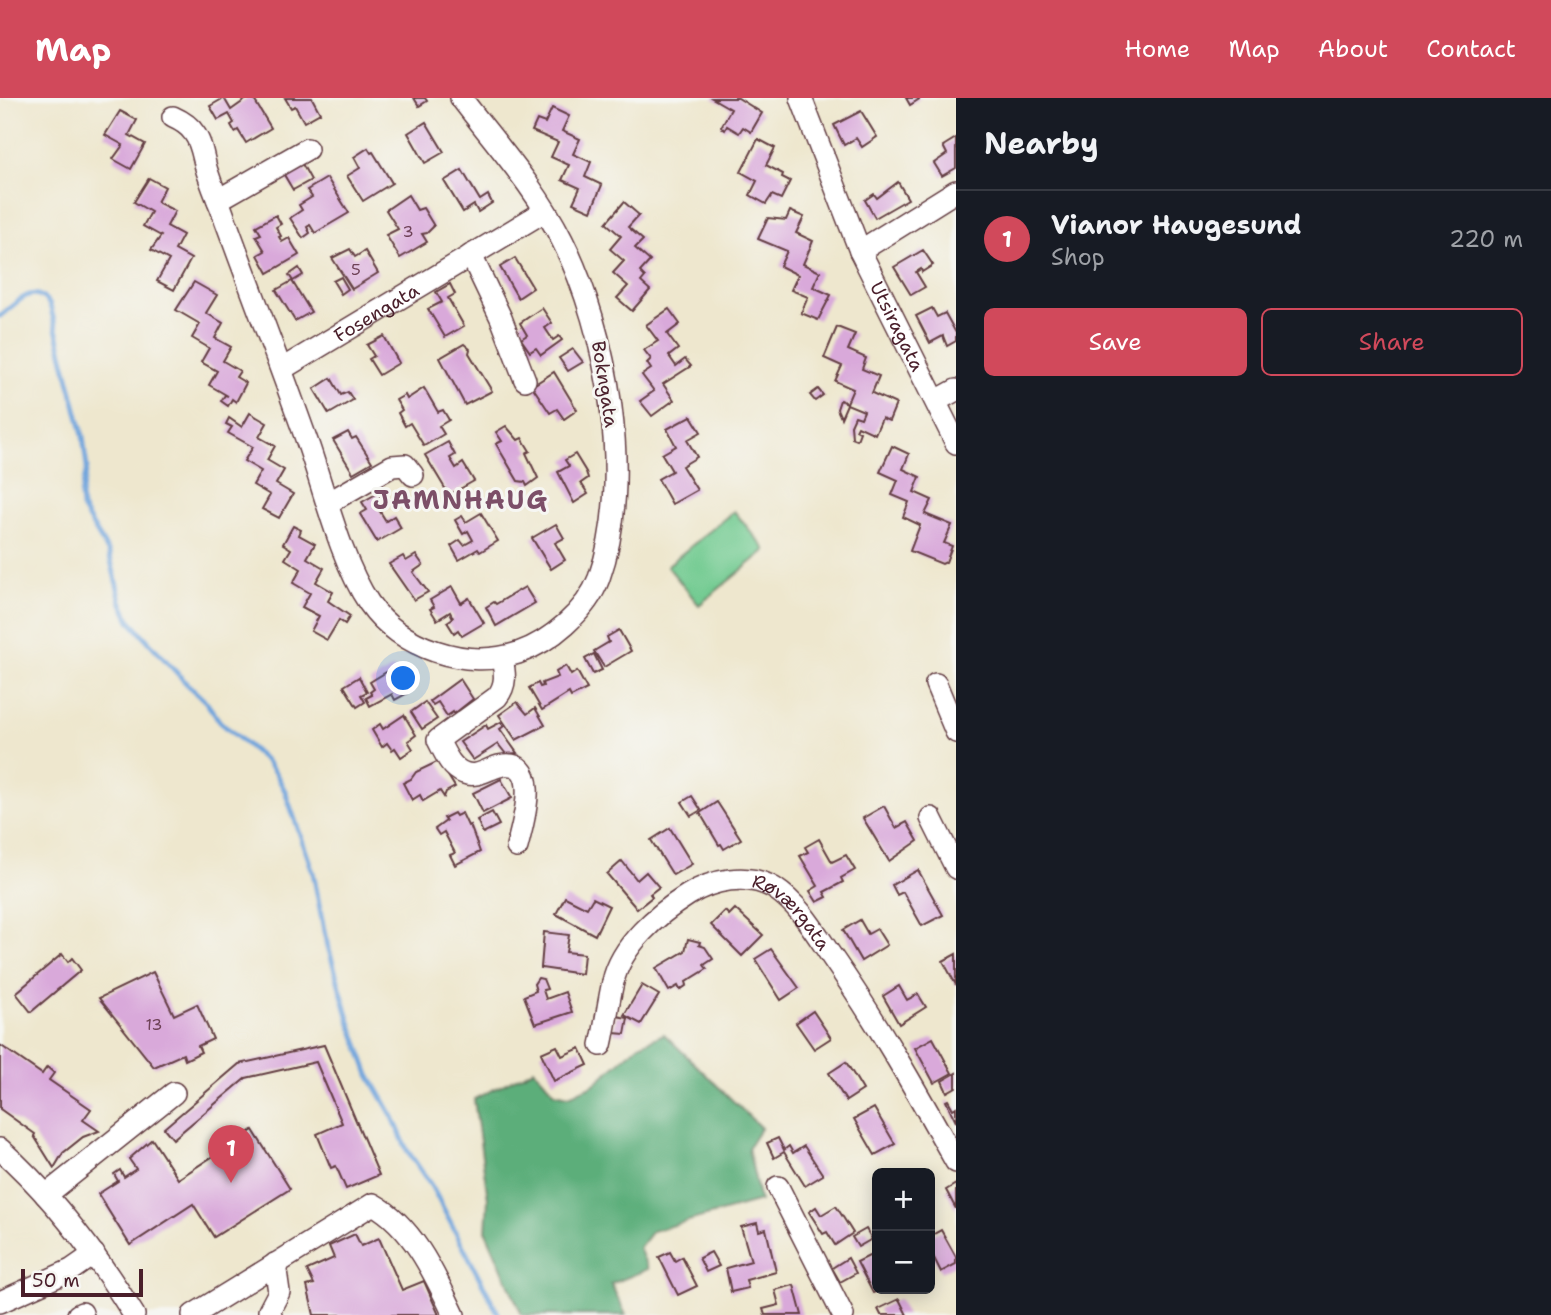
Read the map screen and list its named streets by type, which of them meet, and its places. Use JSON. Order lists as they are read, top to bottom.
{
  "streets": {
    "street": [
      "Fosengata",
      "Utsiragata",
      "Bokngata",
      "Røværgata"
    ]
  },
  "crossings": [
    ["Fosengata", "Bokngata"]
  ],
  "districts": ["JAMNHAUG"],
  "house_numbers": ["3", "5", "13"],
  "scale_bar": "50 m",
  "page": {
    "header": "Map",
    "nav": [
      "Home",
      "Map",
      "About",
      "Contact"
    ],
    "heading": "Nearby",
    "list": [
      {
        "mark": "1",
        "name": "Vianor Haugesund",
        "note": "Shop",
        "value": "220 m"
      }
    ],
    "buttons": ["Save", "Share"],
    "pins": "1",
    "map_buttons": ["+", "−"],
    "scale": "50 m"
  }
}
